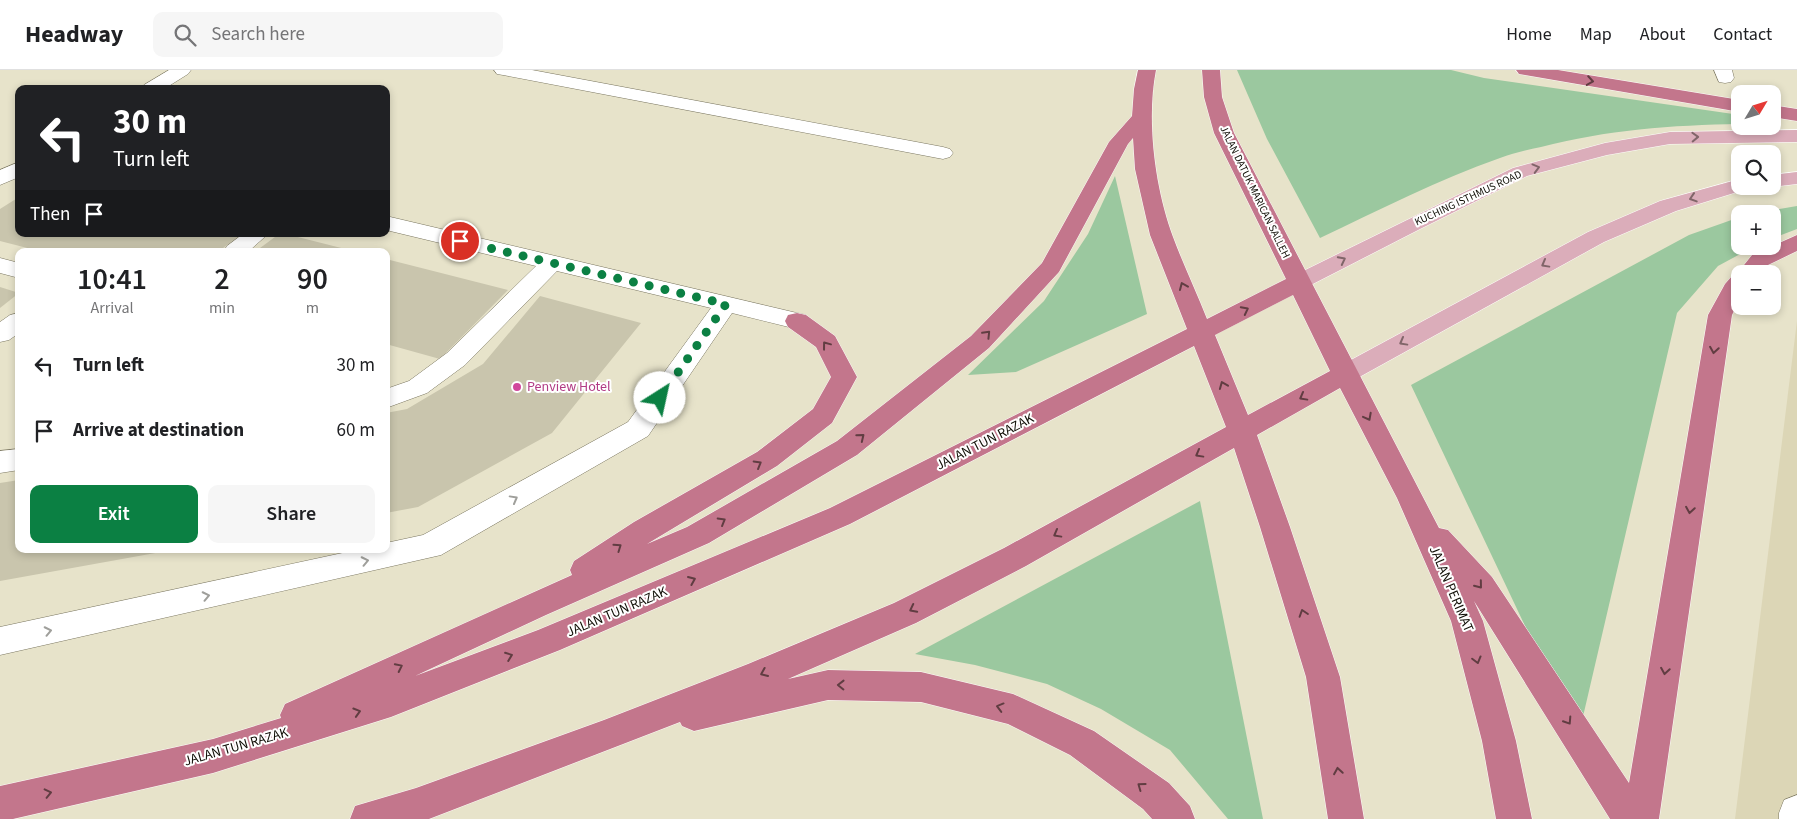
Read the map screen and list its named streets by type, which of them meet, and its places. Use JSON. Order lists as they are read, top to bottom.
{
  "streets": {
    "highway": ["JALAN DATUK MARICAN SALLEH", "JALAN TUN RAZAK", "JALAN PERIMAT"],
    "main road": ["KUCHING ISTHMUS ROAD"]
  },
  "crossings": [
    ["JALAN DATUK MARICAN SALLEH", "KUCHING ISTHMUS ROAD"],
    ["JALAN DATUK MARICAN SALLEH", "JALAN TUN RAZAK"],
    ["JALAN DATUK MARICAN SALLEH", "JALAN PERIMAT"],
    ["KUCHING ISTHMUS ROAD", "JALAN TUN RAZAK"]
  ],
  "places": ["Penview Hotel"],
  "north": "top right",
  "page": {
    "header": "Headway",
    "search": "Search here",
    "nav": [
      "Home",
      "Map",
      "About",
      "Contact"
    ],
    "map_buttons": ["+", "−"],
    "turn": ["30 m", "Turn left"],
    "then": "Then",
    "eta": [
      "10:41",
      "Arrival",
      "2",
      "min",
      "90",
      "m"
    ],
    "list": [
      {
        "name": "Turn left",
        "value": "30 m"
      },
      {
        "name": "Arrive at destination",
        "value": "60 m"
      }
    ],
    "buttons": ["Exit", "Share"]
  }
}
